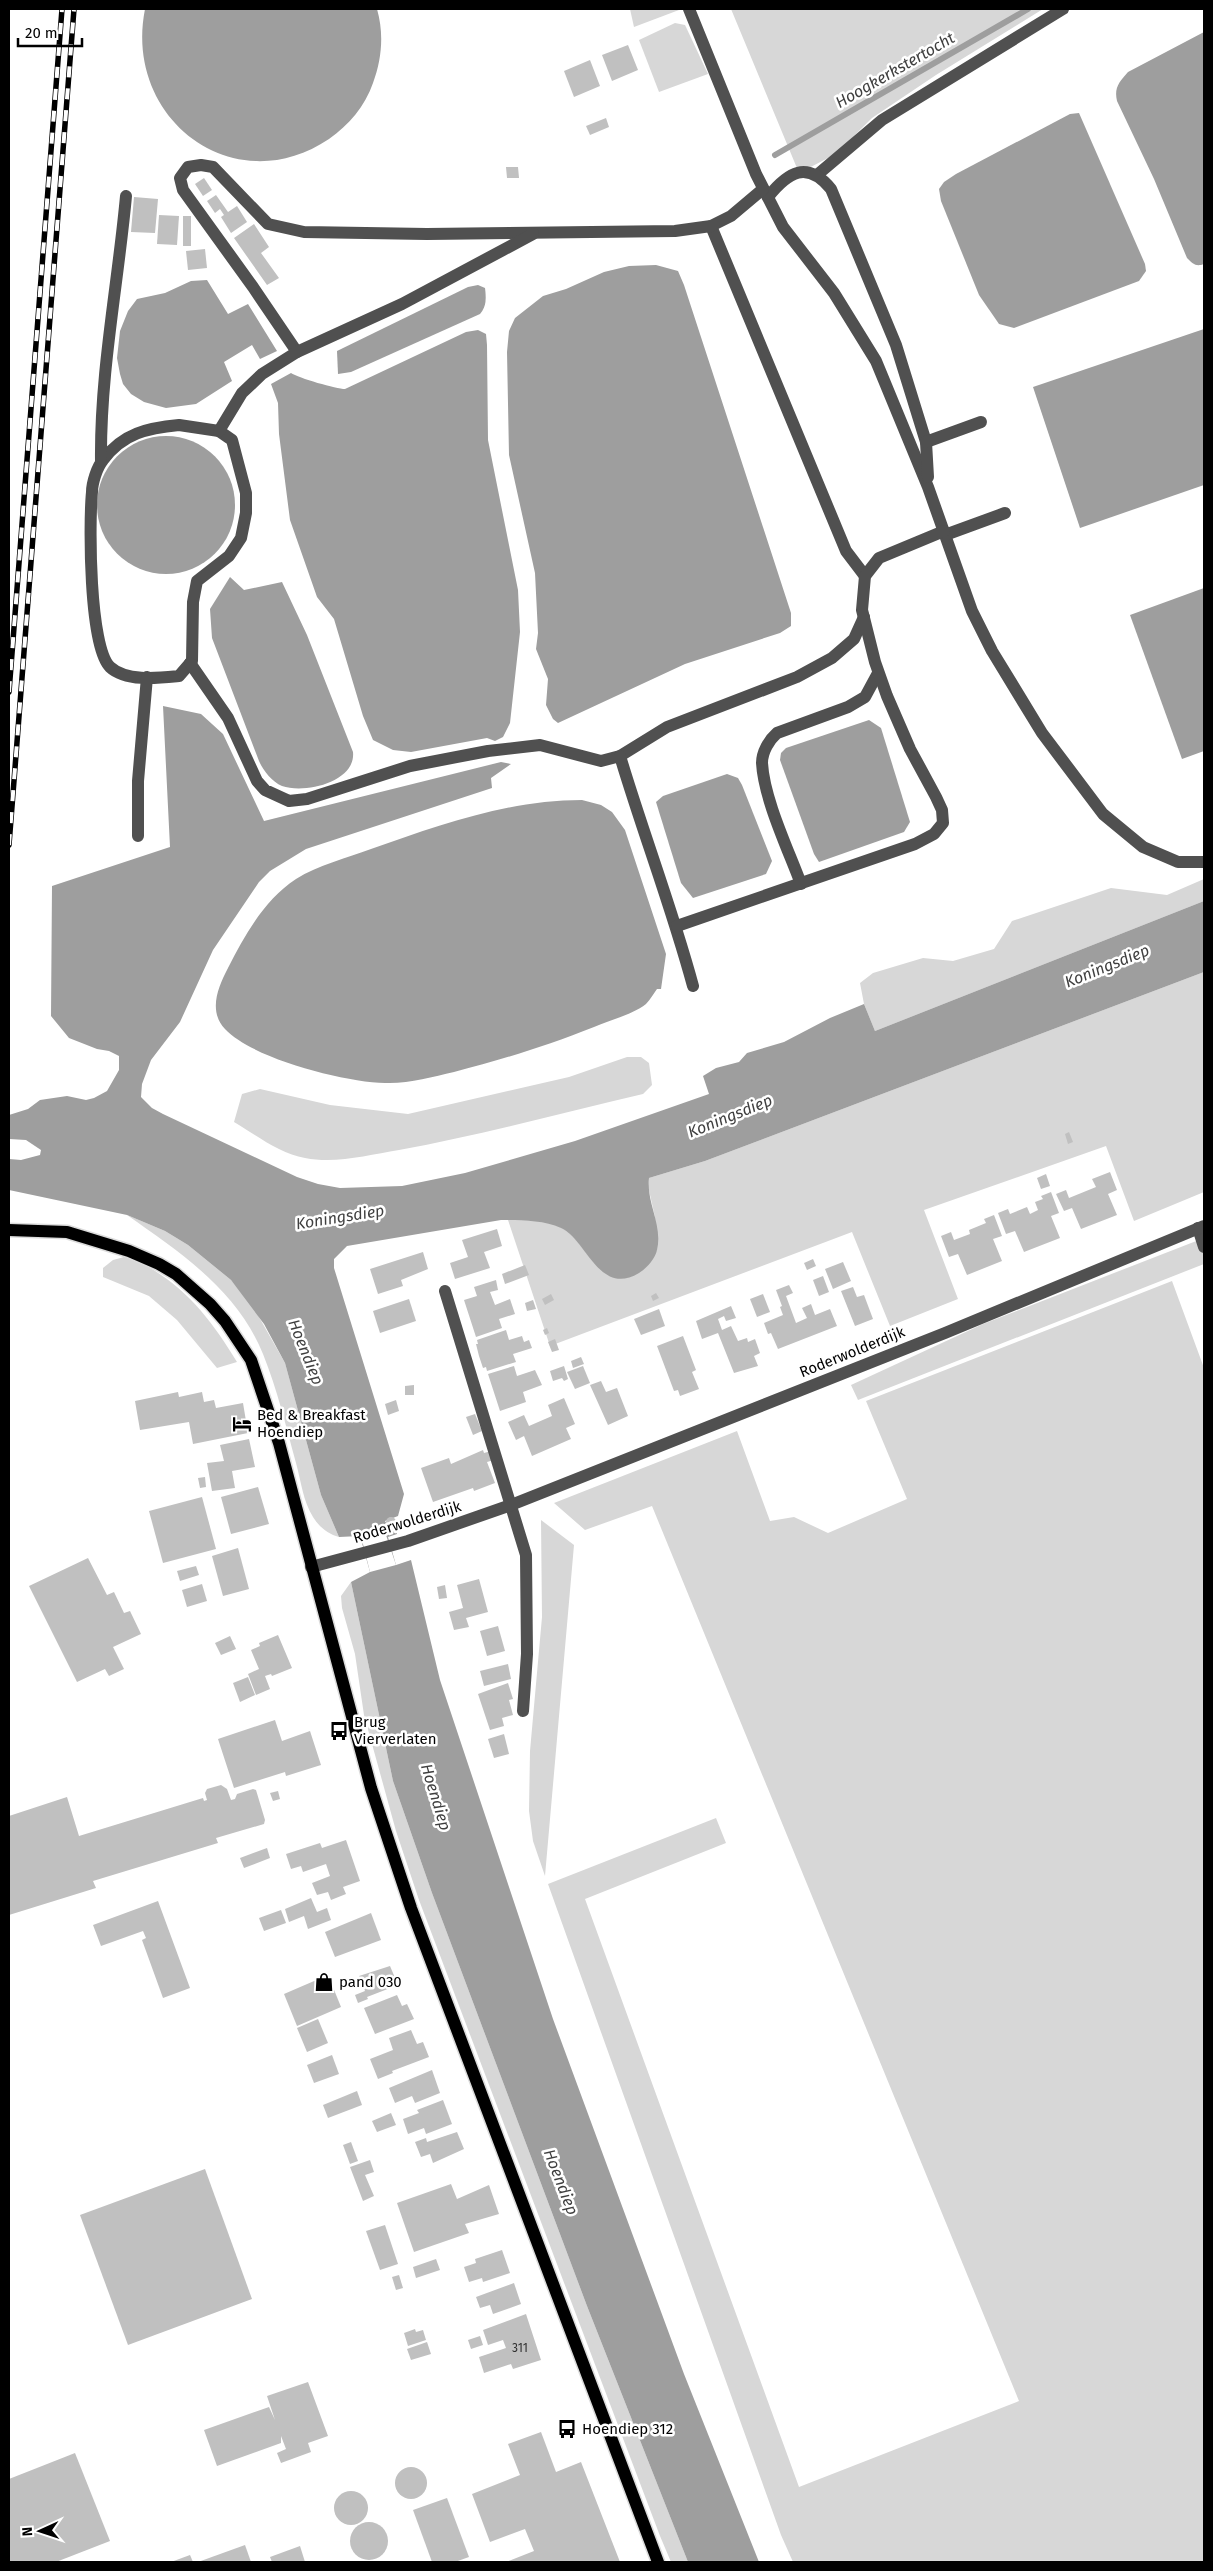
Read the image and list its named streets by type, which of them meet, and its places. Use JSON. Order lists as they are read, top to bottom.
{
  "streets": {
    "street": ["Roderwolderdijk"]
  },
  "water": ["Hoogkerkstertocht", "Koningsdiep", "Hoendiep"],
  "places": {
    "hotel": ["Bed & Breakfast Hoendiep"],
    "bus stop": ["Brug Vierverlaten", "Hoendiep 312"],
    "shop": ["pand 030"]
  },
  "house_numbers": ["311"],
  "scale_bar": "20 m",
  "north": "left"
}
